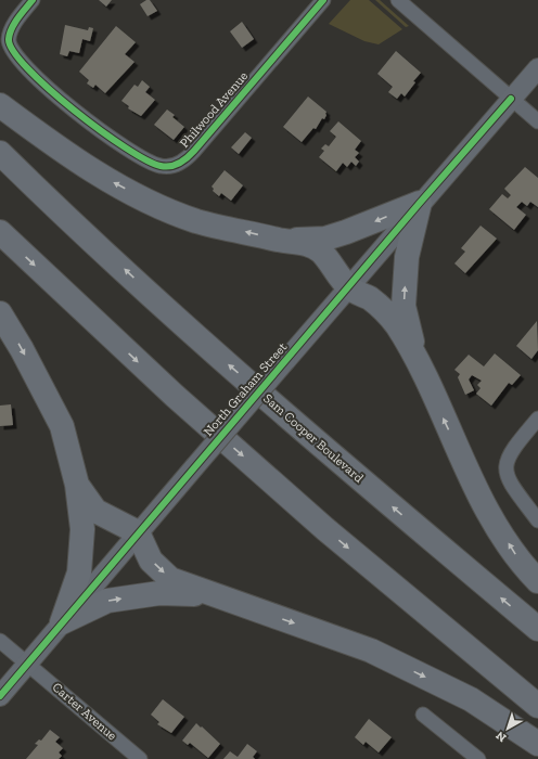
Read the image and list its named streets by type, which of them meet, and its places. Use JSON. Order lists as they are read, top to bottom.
{
  "streets": {
    "highway": ["Sam Cooper Boulevard"],
    "main road": ["North Graham Street"],
    "street": ["Philwood Avenue", "Carter Avenue"]
  },
  "crossings": [
    ["North Graham Street", "Carter Avenue"]
  ],
  "north": "bottom left"
}
